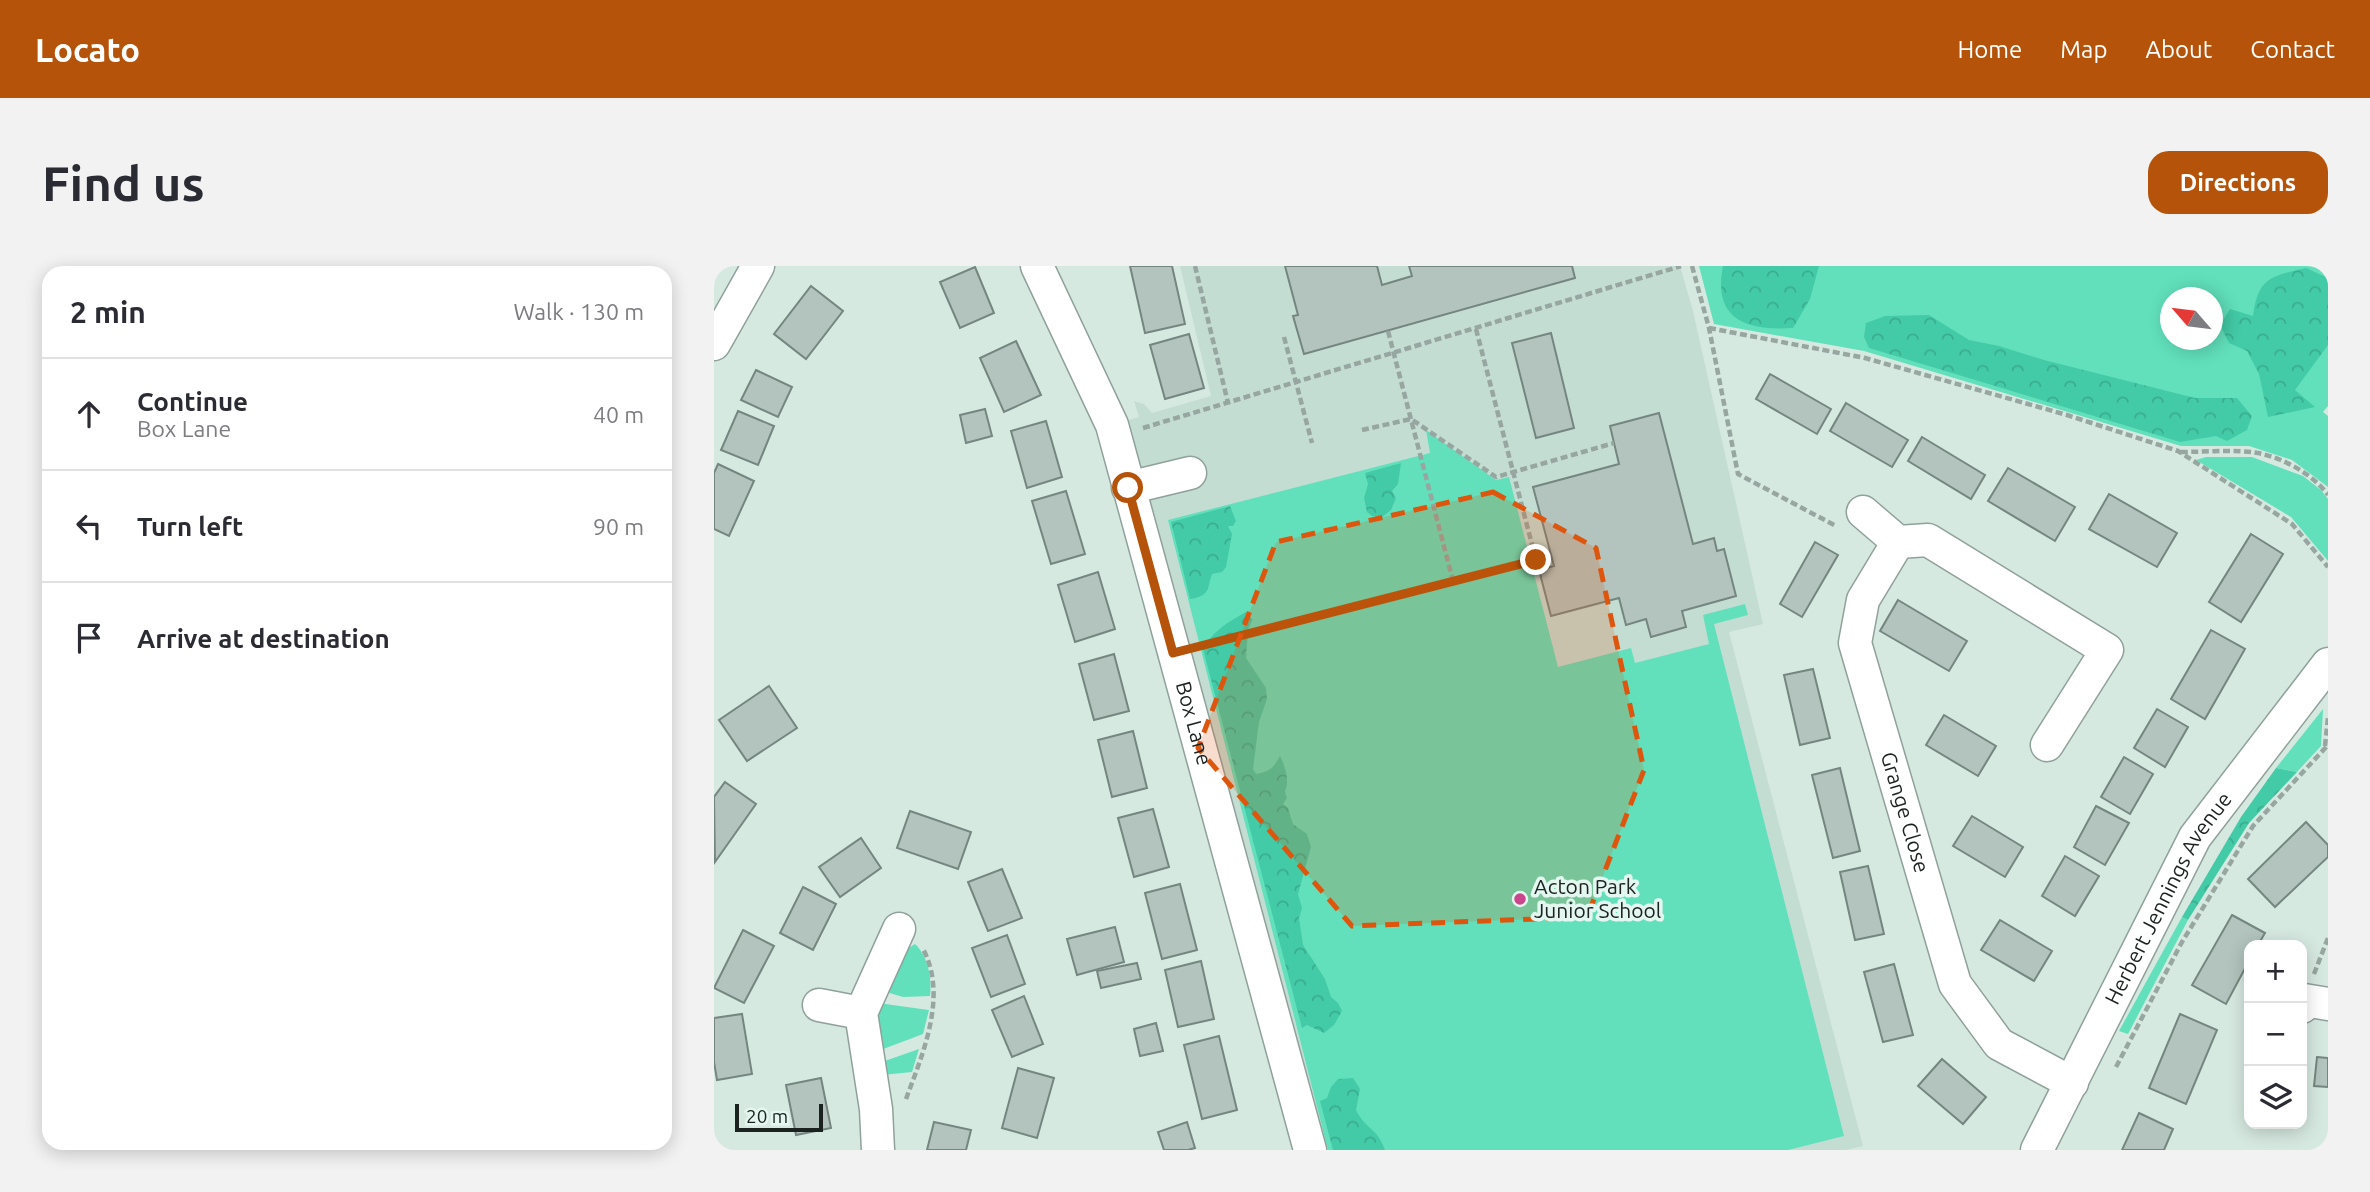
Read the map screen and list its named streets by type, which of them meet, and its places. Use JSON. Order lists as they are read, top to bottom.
{
  "streets": {
    "street": ["Box Lane", "Grange Close", "Herbert Jennings Avenue"]
  },
  "crossings": [
    ["Grange Close", "Herbert Jennings Avenue"]
  ],
  "places": ["Acton Park Junior School"],
  "scale_bar": "20 m",
  "north": "top left",
  "page": {
    "header": "Locato",
    "nav": [
      "Home",
      "Map",
      "About",
      "Contact"
    ],
    "buttons": "Directions",
    "title": "Find us",
    "heading": ["2 min", "Walk · 130 m"],
    "list": [
      ["Continue", "Box Lane", "40 m"],
      ["Turn left", "90 m"],
      "Arrive at destination"
    ],
    "map_buttons": ["+", "−"],
    "scale": "20 m"
  }
}
